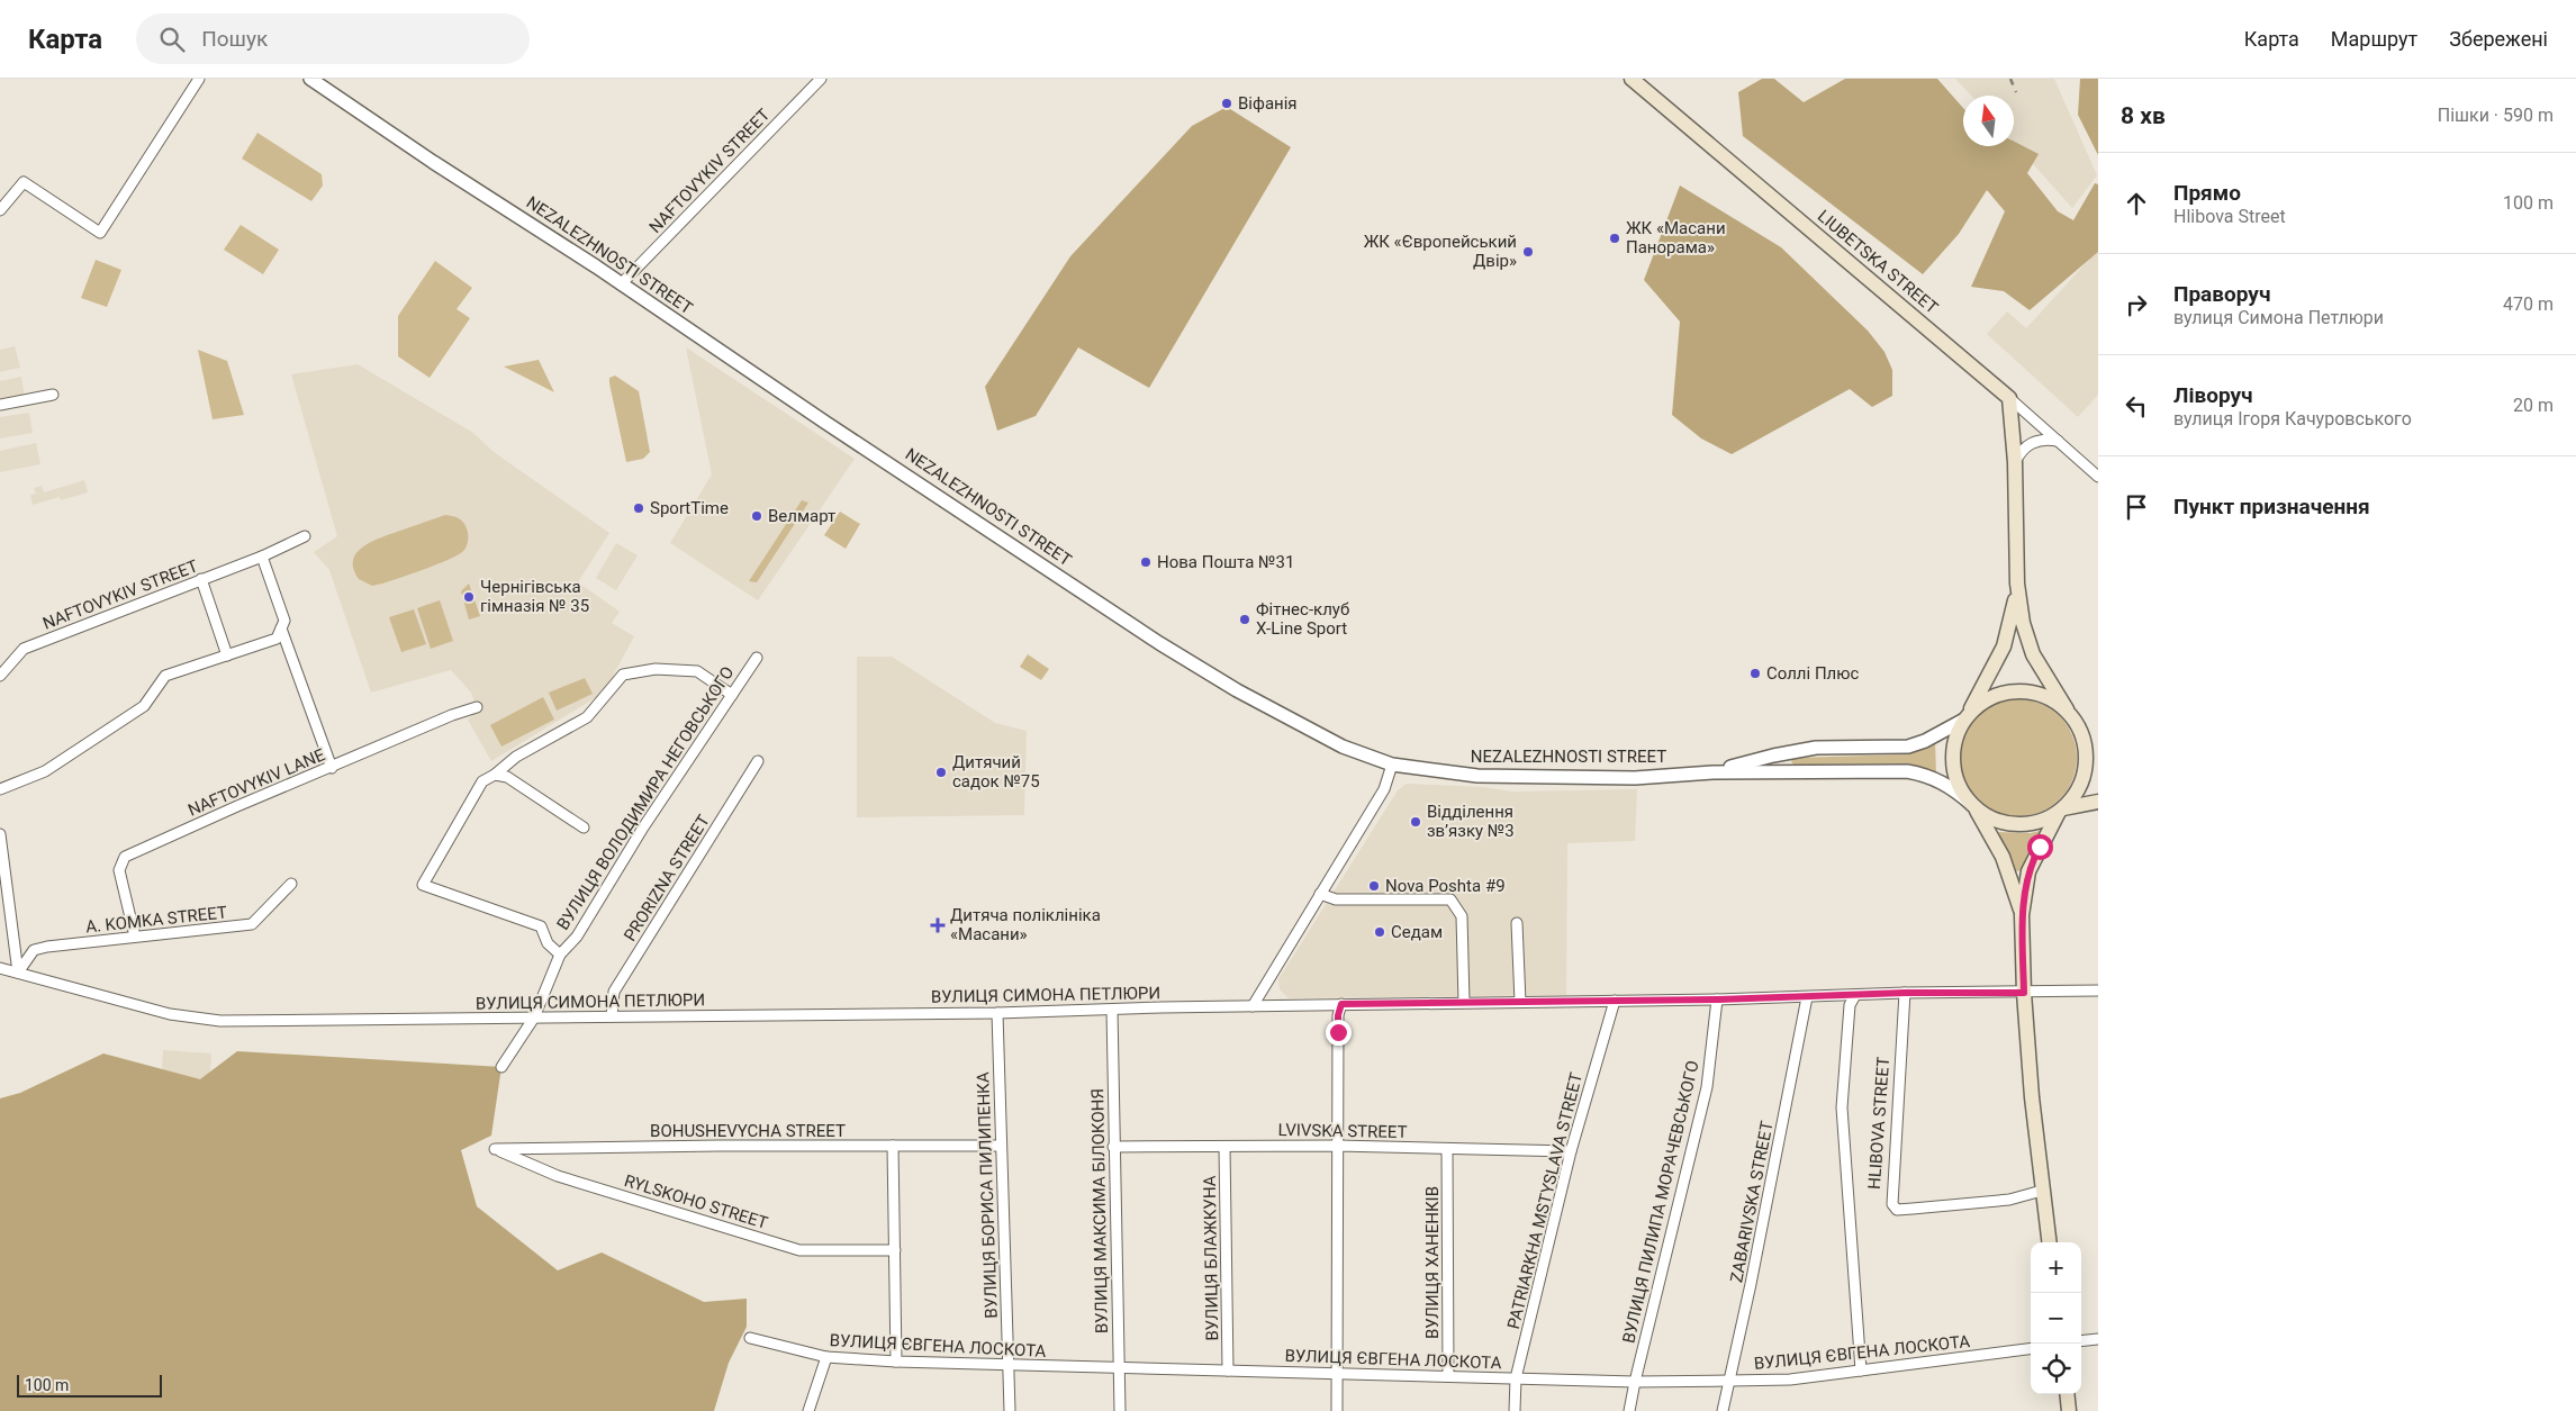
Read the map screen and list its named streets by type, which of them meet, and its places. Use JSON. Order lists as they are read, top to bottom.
{
  "streets": {
    "main road": ["NEZALEZHNOSTI STREET", "LIUBETSKA STREET"],
    "street": [
      "NAFTOVYKIV STREET",
      "NAFTOVYKIV LANE",
      "ВУЛИЦЯ ВОЛОДИМИРА НЕГОВСЬКОГО",
      "PRORIZNA STREET",
      "A. KOMKA STREET",
      "ВУЛИЦЯ СИМОНА ПЕТЛЮРИ",
      "HLIBOVA STREET",
      "BOHUSHEVYCHA STREET",
      "LVIVSKA STREET",
      "ВУЛИЦЯ БОРИСА ПИЛИПЕНКА",
      "PATRIARKHA MSTYSLAVA STREET",
      "RYLSKOHO STREET",
      "ВУЛИЦЯ ПИЛИПА МОРАЧЕВСЬКОГО",
      "ZABARIVSKA STREET",
      "ВУЛИЦЯ МАКСИМА БІЛОКОНЯ",
      "ВУЛИЦЯ БЛАЖКУНА",
      "ВУЛИЦЯ ХАНЕНКІВ",
      "ВУЛИЦЯ ЄВГЕНА ЛОСКОТА"
    ]
  },
  "crossings": [
    ["NAFTOVYKIV STREET", "NEZALEZHNOSTI STREET"],
    ["NAFTOVYKIV LANE", "A. KOMKA STREET"],
    ["ВУЛИЦЯ ВОЛОДИМИРА НЕГОВСЬКОГО", "ВУЛИЦЯ СИМОНА ПЕТЛЮРИ"],
    ["PRORIZNA STREET", "ВУЛИЦЯ СИМОНА ПЕТЛЮРИ"],
    ["A. KOMKA STREET", "ВУЛИЦЯ СИМОНА ПЕТЛЮРИ"],
    ["ВУЛИЦЯ СИМОНА ПЕТЛЮРИ", "HLIBOVA STREET"],
    ["ВУЛИЦЯ СИМОНА ПЕТЛЮРИ", "ВУЛИЦЯ БОРИСА ПИЛИПЕНКА"],
    ["ВУЛИЦЯ СИМОНА ПЕТЛЮРИ", "PATRIARKHA MSTYSLAVA STREET"],
    ["ВУЛИЦЯ СИМОНА ПЕТЛЮРИ", "ВУЛИЦЯ ПИЛИПА МОРАЧЕВСЬКОГО"],
    ["ВУЛИЦЯ СИМОНА ПЕТЛЮРИ", "ZABARIVSKA STREET"],
    ["ВУЛИЦЯ СИМОНА ПЕТЛЮРИ", "ВУЛИЦЯ МАКСИМА БІЛОКОНЯ"],
    ["BOHUSHEVYCHA STREET", "ВУЛИЦЯ БОРИСА ПИЛИПЕНКА"],
    ["BOHUSHEVYCHA STREET", "RYLSKOHO STREET"],
    ["LVIVSKA STREET", "PATRIARKHA MSTYSLAVA STREET"],
    ["LVIVSKA STREET", "ВУЛИЦЯ МАКСИМА БІЛОКОНЯ"],
    ["LVIVSKA STREET", "ВУЛИЦЯ БЛАЖКУНА"],
    ["LVIVSKA STREET", "ВУЛИЦЯ ХАНЕНКІВ"],
    ["ВУЛИЦЯ БОРИСА ПИЛИПЕНКА", "ВУЛИЦЯ ЄВГЕНА ЛОСКОТА"],
    ["PATRIARKHA MSTYSLAVA STREET", "ВУЛИЦЯ ЄВГЕНА ЛОСКОТА"],
    ["ВУЛИЦЯ ПИЛИПА МОРАЧЕВСЬКОГО", "ВУЛИЦЯ ЄВГЕНА ЛОСКОТА"],
    ["ZABARIVSKA STREET", "ВУЛИЦЯ ЄВГЕНА ЛОСКОТА"],
    ["ВУЛИЦЯ МАКСИМА БІЛОКОНЯ", "ВУЛИЦЯ ЄВГЕНА ЛОСКОТА"],
    ["ВУЛИЦЯ БЛАЖКУНА", "ВУЛИЦЯ ЄВГЕНА ЛОСКОТА"],
    ["ВУЛИЦЯ ХАНЕНКІВ", "ВУЛИЦЯ ЄВГЕНА ЛОСКОТА"]
  ],
  "places": {
    "other": [
      "Віфанія",
      "ЖК «Масани Панорама»",
      "ЖК «Європейський Двір»",
      "SportTime",
      "Велмарт",
      "Нова Пошта №31",
      "Чернігівська гімназія № 35",
      "Фітнес-клуб X-Line Sport",
      "Соллі Плюс",
      "Дитячий садок №75",
      "Відділення зв’язку №3",
      "Nova Poshta #9",
      "Седам"
    ],
    "health": ["Дитяча поліклініка «Масани»"]
  },
  "scale_bar": "100 m",
  "north": "top",
  "page": {
    "header": "Карта",
    "search": "Пошук",
    "nav": ["Карта", "Маршрут", "Збережені"],
    "heading": ["8 хв", "Пішки · 590 m"],
    "list": [
      ["Прямо", "Hlibova Street", "100 m"],
      ["Праворуч", "вулиця Симона Петлюри", "470 m"],
      ["Ліворуч", "вулиця Ігоря Качуровського", "20 m"],
      "Пункт призначення"
    ],
    "map_buttons": ["+", "−"],
    "scale": "100 m"
  }
}
